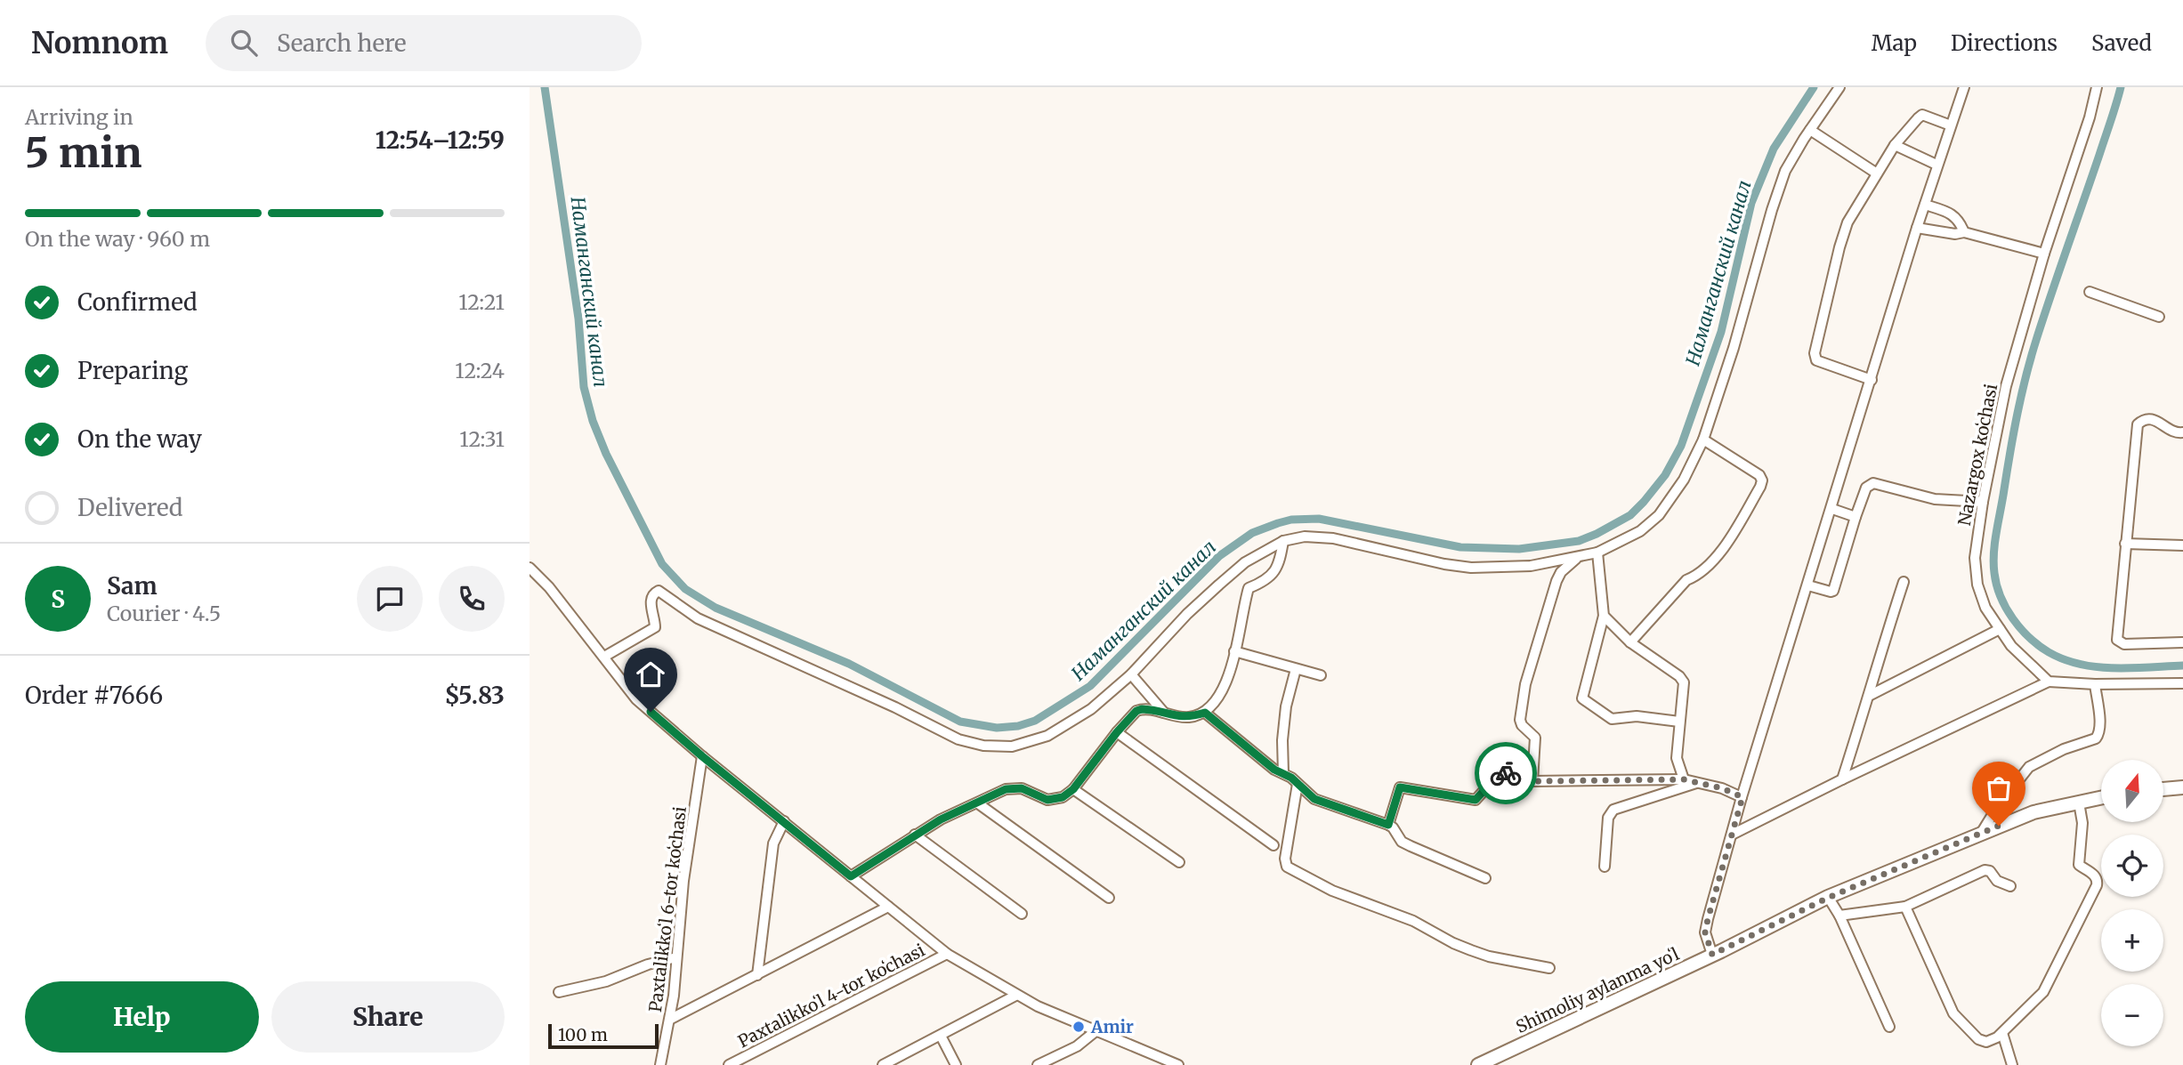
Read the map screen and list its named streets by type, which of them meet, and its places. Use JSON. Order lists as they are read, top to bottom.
{
  "streets": {
    "main road": ["Shimoliy aylanma yoʻl"],
    "street": ["Nazargox koʻchasi", "Paxtalikkoʻl 6-tor koʻchasi", "Paxtalikkoʻl 4-tor koʻchasi"]
  },
  "water": ["Наманганский канал"],
  "places": ["Amir"],
  "scale_bar": "100 m",
  "north": "top",
  "page": {
    "header": "Nomnom",
    "search": "Search here",
    "nav": ["Map", "Directions", "Saved"],
    "heading": ["5 min", "Arriving in", "12:54–12:59"],
    "panel": [
      "Sam",
      "Courier · 4.5",
      "Order #7666",
      "$5.83"
    ],
    "bar": "On the way · 960 m",
    "list": [
      ["Confirmed", "12:21"],
      ["Preparing", "12:24"],
      ["On the way", "12:31"],
      "Delivered"
    ],
    "round": "S",
    "map_buttons": ["+", "−"],
    "buttons": ["Help", "Share"],
    "scale": "100 m"
  }
}
